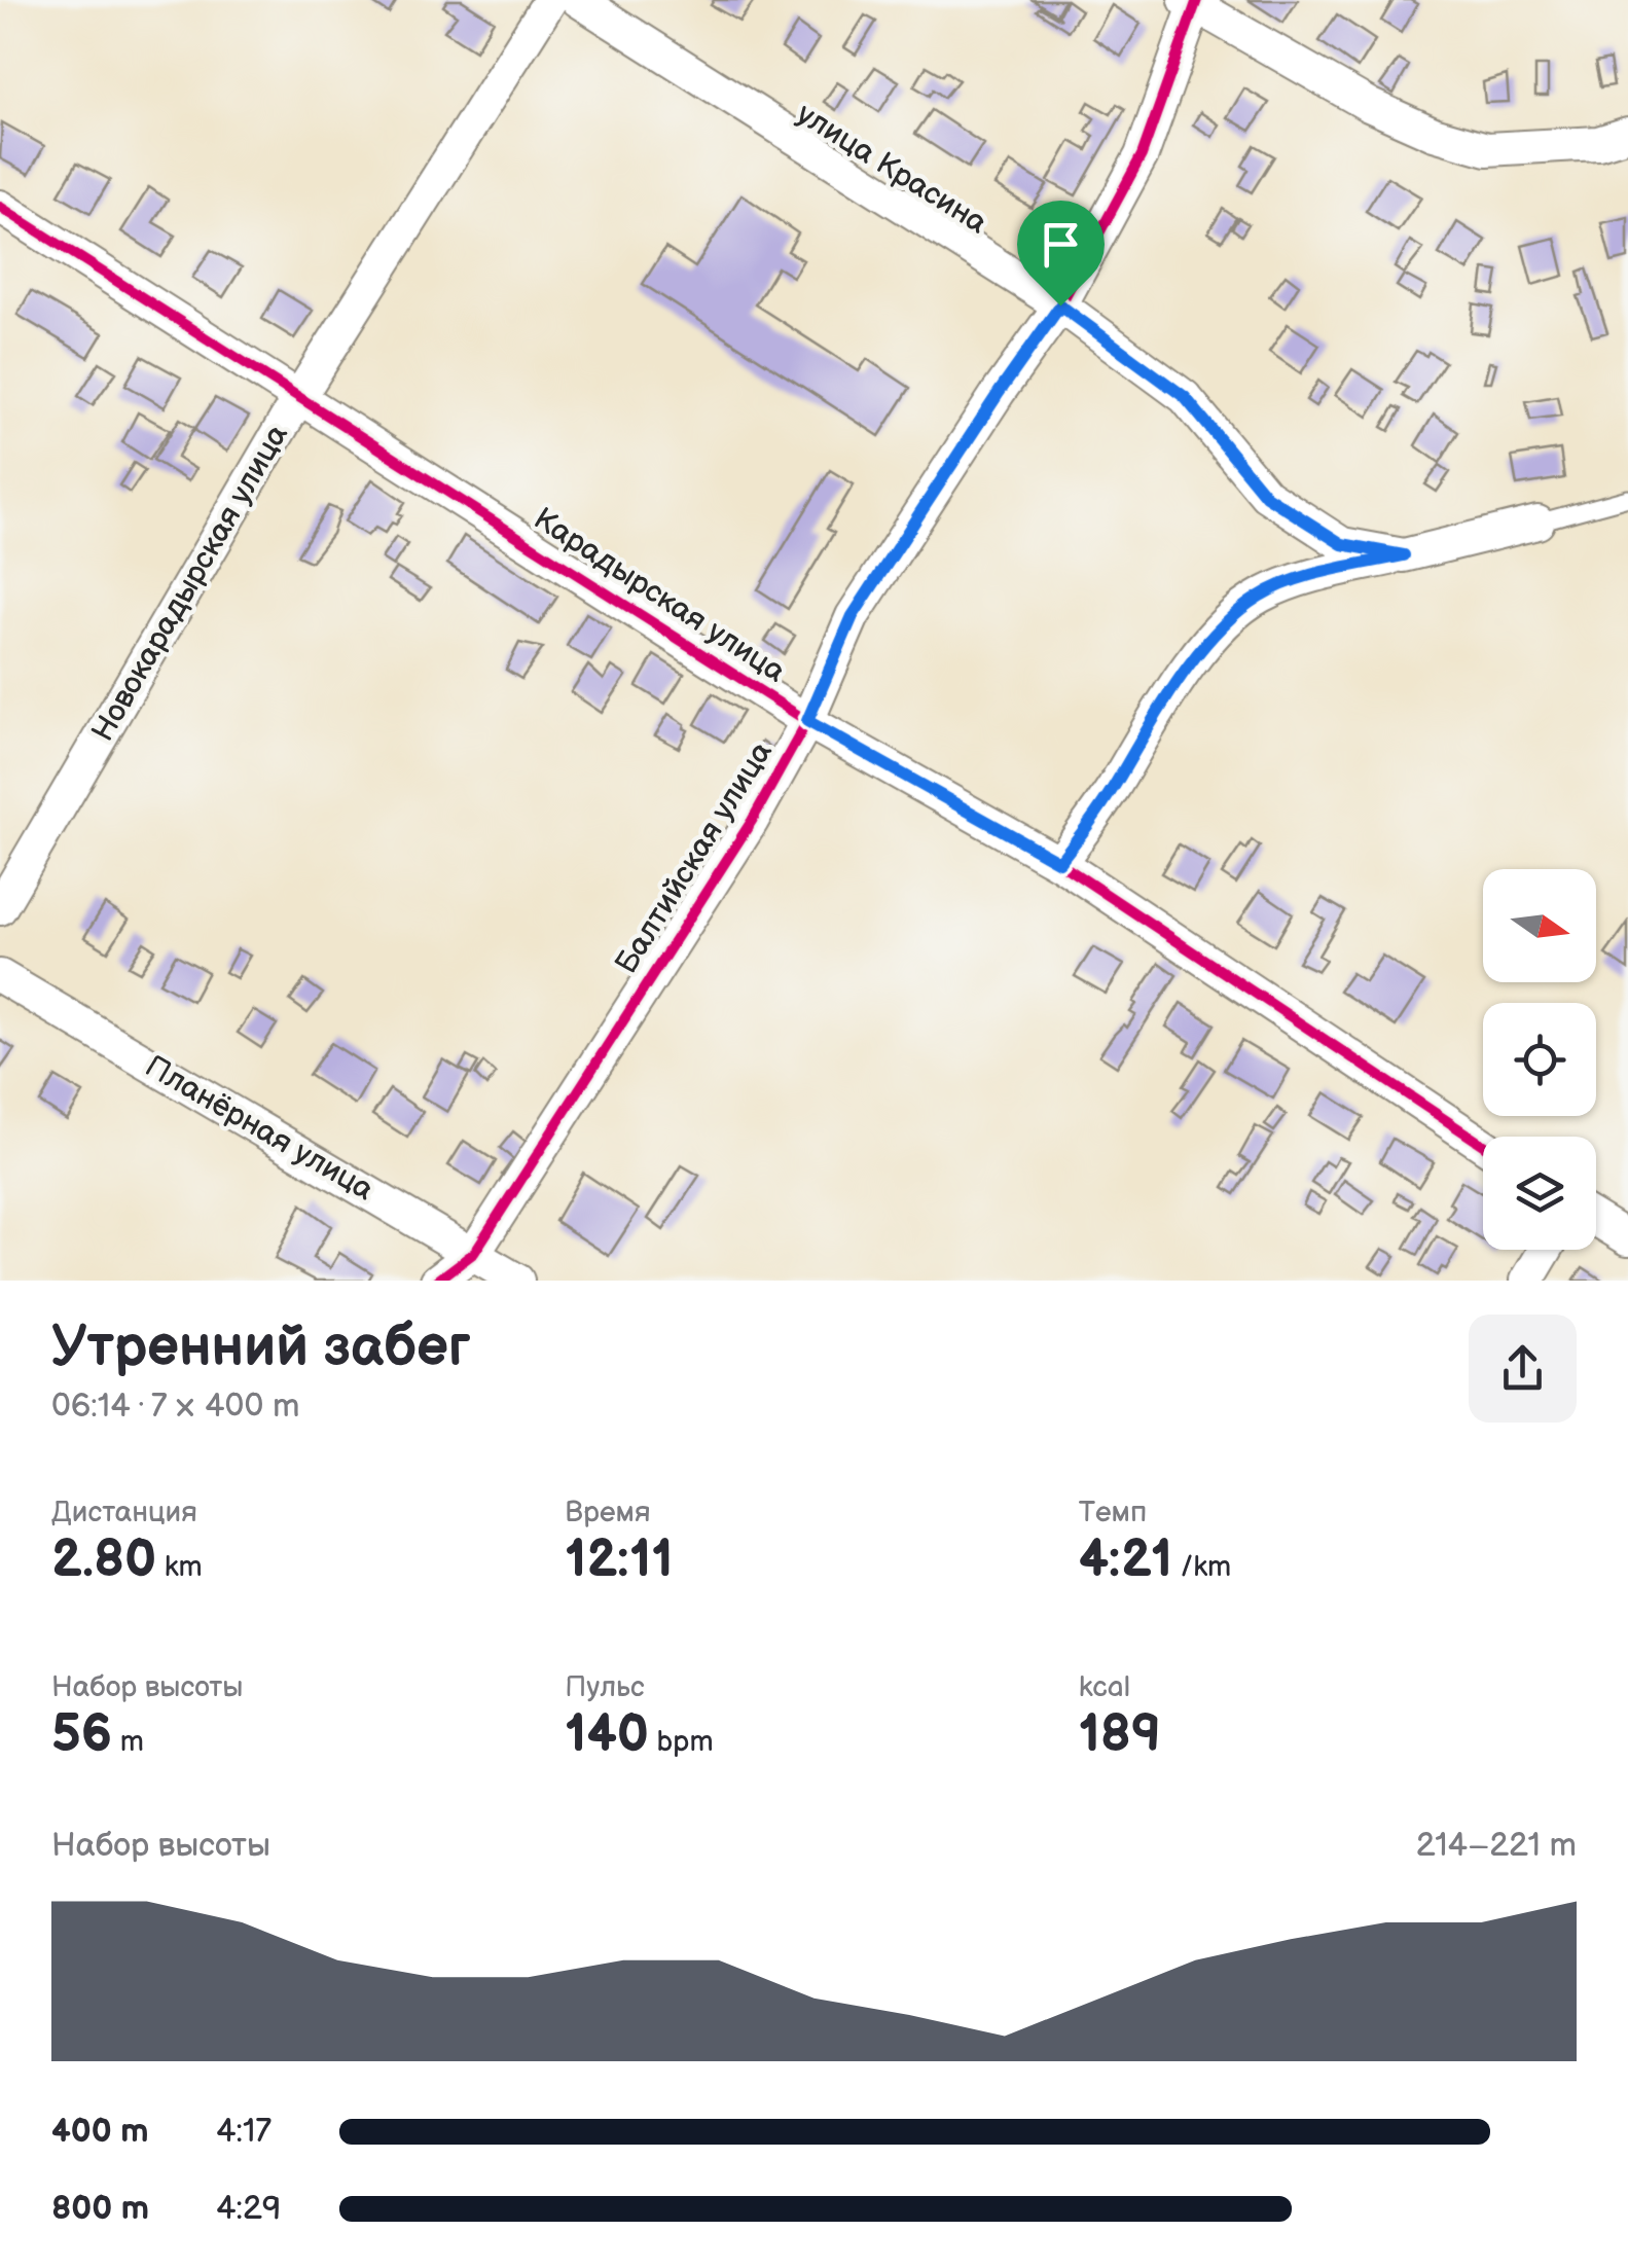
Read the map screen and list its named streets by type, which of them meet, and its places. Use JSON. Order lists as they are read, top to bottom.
{
  "streets": {
    "street": [
      "улица Красина",
      "Новокарадырская улица",
      "Карадырская улица",
      "Балтийская улица",
      "Планёрная улица"
    ]
  },
  "crossings": [
    ["улица Красина", "Балтийская улица"],
    ["Новокарадырская улица", "Карадырская улица"],
    ["Карадырская улица", "Балтийская улица"],
    ["Балтийская улица", "Планёрная улица"]
  ],
  "north": "right",
  "page": {
    "heading": ["Утренний забег", "06:14 · 7 × 400 m"],
    "stats": [
      ["Дистанция", "2.80 km"],
      ["Время", "12:11"],
      ["Темп", "4:21 /km"],
      ["Набор высоты", "56 m"],
      ["Пульс", "140 bpm"],
      ["kcal", "189"]
    ],
    "chart": ["Набор высоты", "214–221 m"],
    "list": [
      {
        "name": "400 m",
        "note": "4:17"
      },
      {
        "name": "800 m",
        "note": "4:29"
      }
    ]
  }
}
